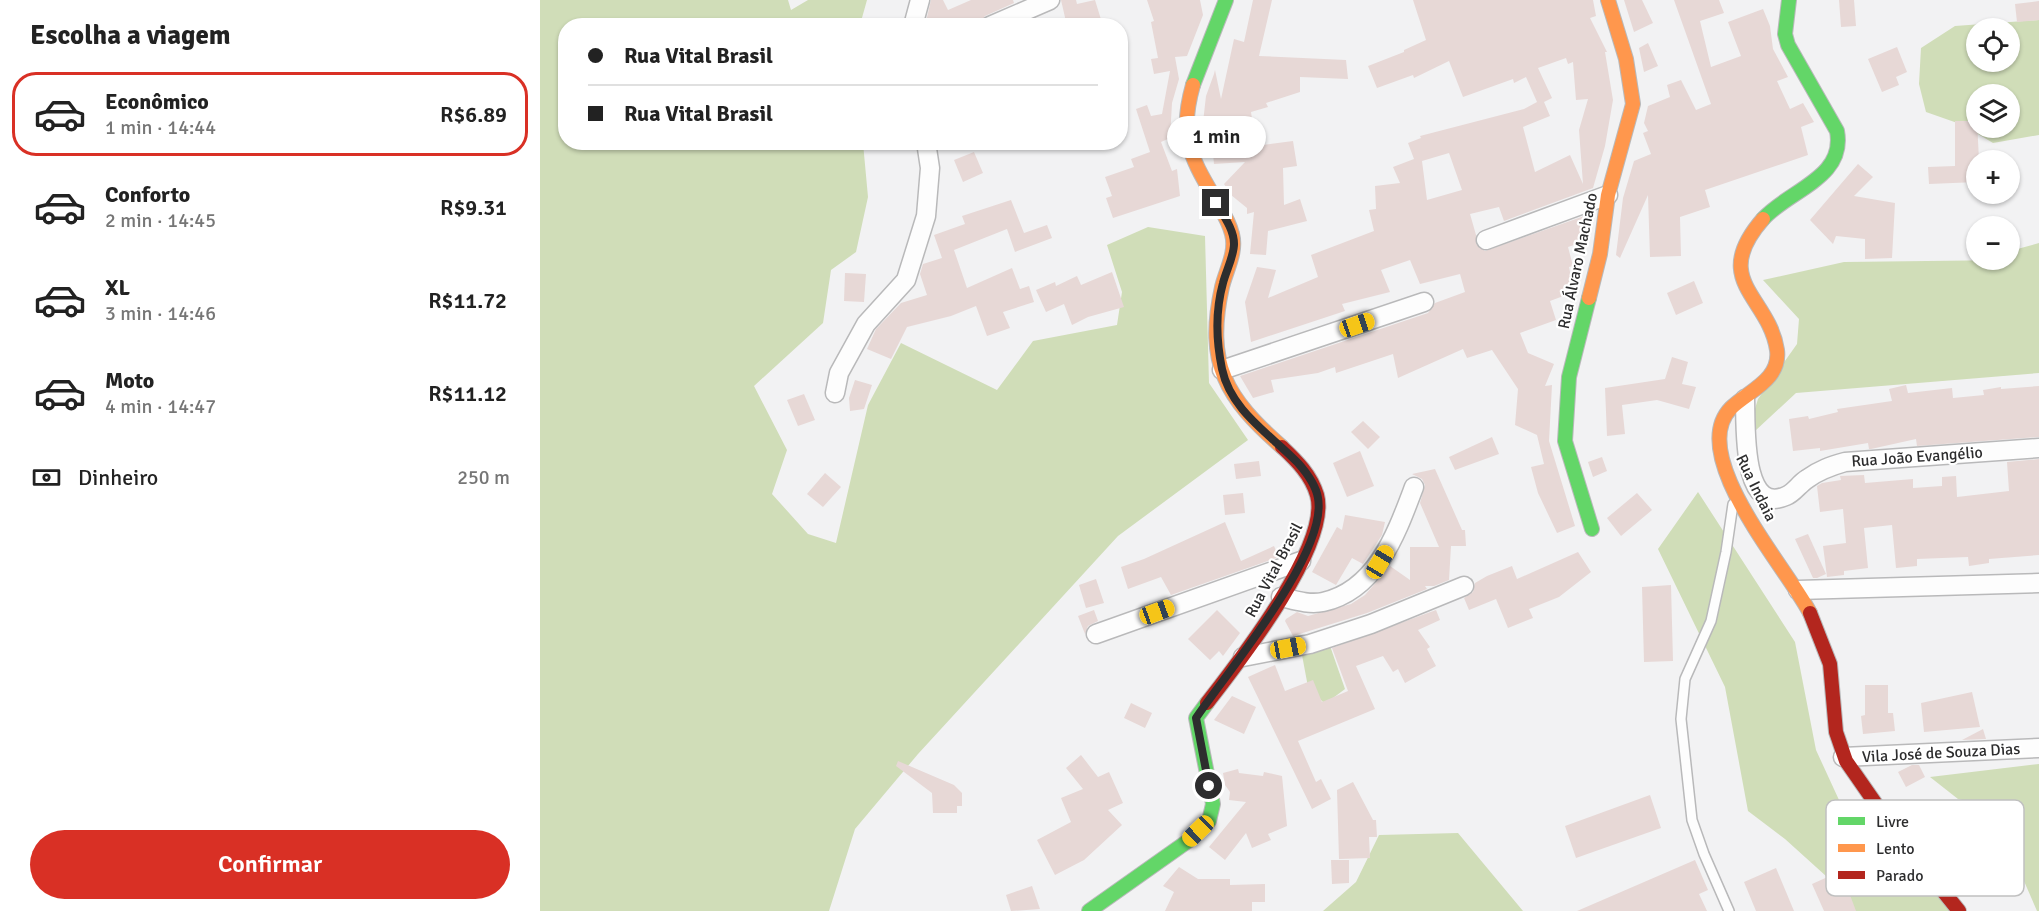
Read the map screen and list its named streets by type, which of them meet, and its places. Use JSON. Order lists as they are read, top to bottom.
{
  "streets": {
    "street": [
      "Rua Álvaro Machado",
      "Rua João Evangélio",
      "Rua Indaia",
      "Rua Vital Brasil",
      "Vila José de Souza Dias"
    ]
  },
  "crossings": [
    ["Rua João Evangélio", "Rua Indaia"],
    ["Rua Indaia", "Vila José de Souza Dias"]
  ],
  "legend": ["Livre", "Lento", "Parado"],
  "page": {
    "heading": "Escolha a viagem",
    "map_buttons": ["+", "−"],
    "banner": ["Rua Vital Brasil", "Rua Vital Brasil"],
    "list": [
      {
        "name": "Econômico",
        "note": "1 min · 14:44",
        "value": "R$6.89"
      },
      {
        "name": "Conforto",
        "note": "2 min · 14:45",
        "value": "R$9.31"
      },
      {
        "name": "XL",
        "note": "3 min · 14:46",
        "value": "R$11.72"
      },
      {
        "name": "Moto",
        "note": "4 min · 14:47",
        "value": "R$11.12"
      }
    ],
    "bubble": "1 min",
    "pay": ["Dinheiro", "250 m"],
    "buttons": "Confirmar"
  }
}
